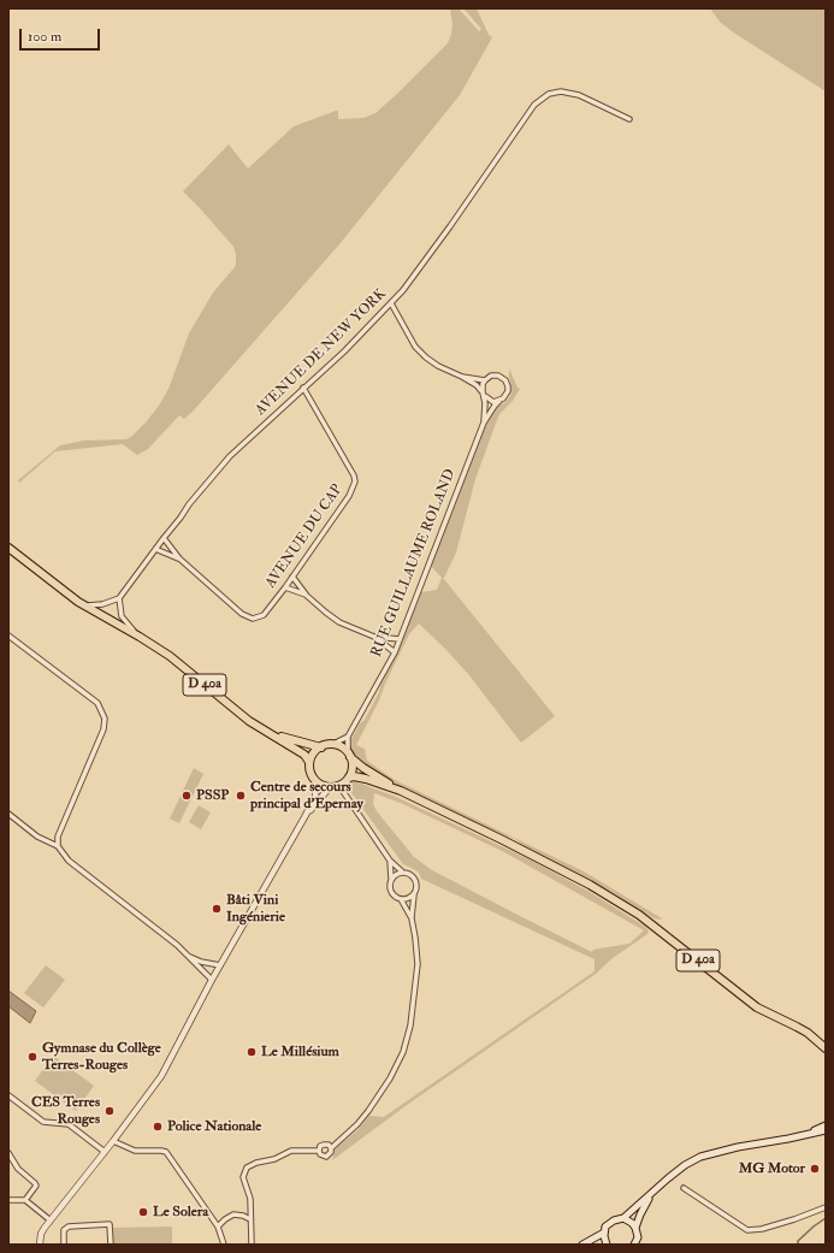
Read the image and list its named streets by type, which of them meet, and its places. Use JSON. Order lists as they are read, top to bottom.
{
  "streets": {
    "main road": ["D 40a"],
    "street": ["AVENUE DE NEW YORK", "AVENUE DU CAP", "RUE GUILLAUME ROLAND"]
  },
  "crossings": [
    ["AVENUE DE NEW YORK", "AVENUE DU CAP"]
  ],
  "places": [
    "PSSP",
    "Centre de secours principal d'Epernay",
    "Bâti Vini Ingénierie",
    "Le Millésium",
    "Gymnase du Collège Terres-Rouges",
    "CES Terres Rouges",
    "Police Nationale",
    "MG Motor",
    "Le Solera"
  ],
  "scale_bar": "100 m"
}
